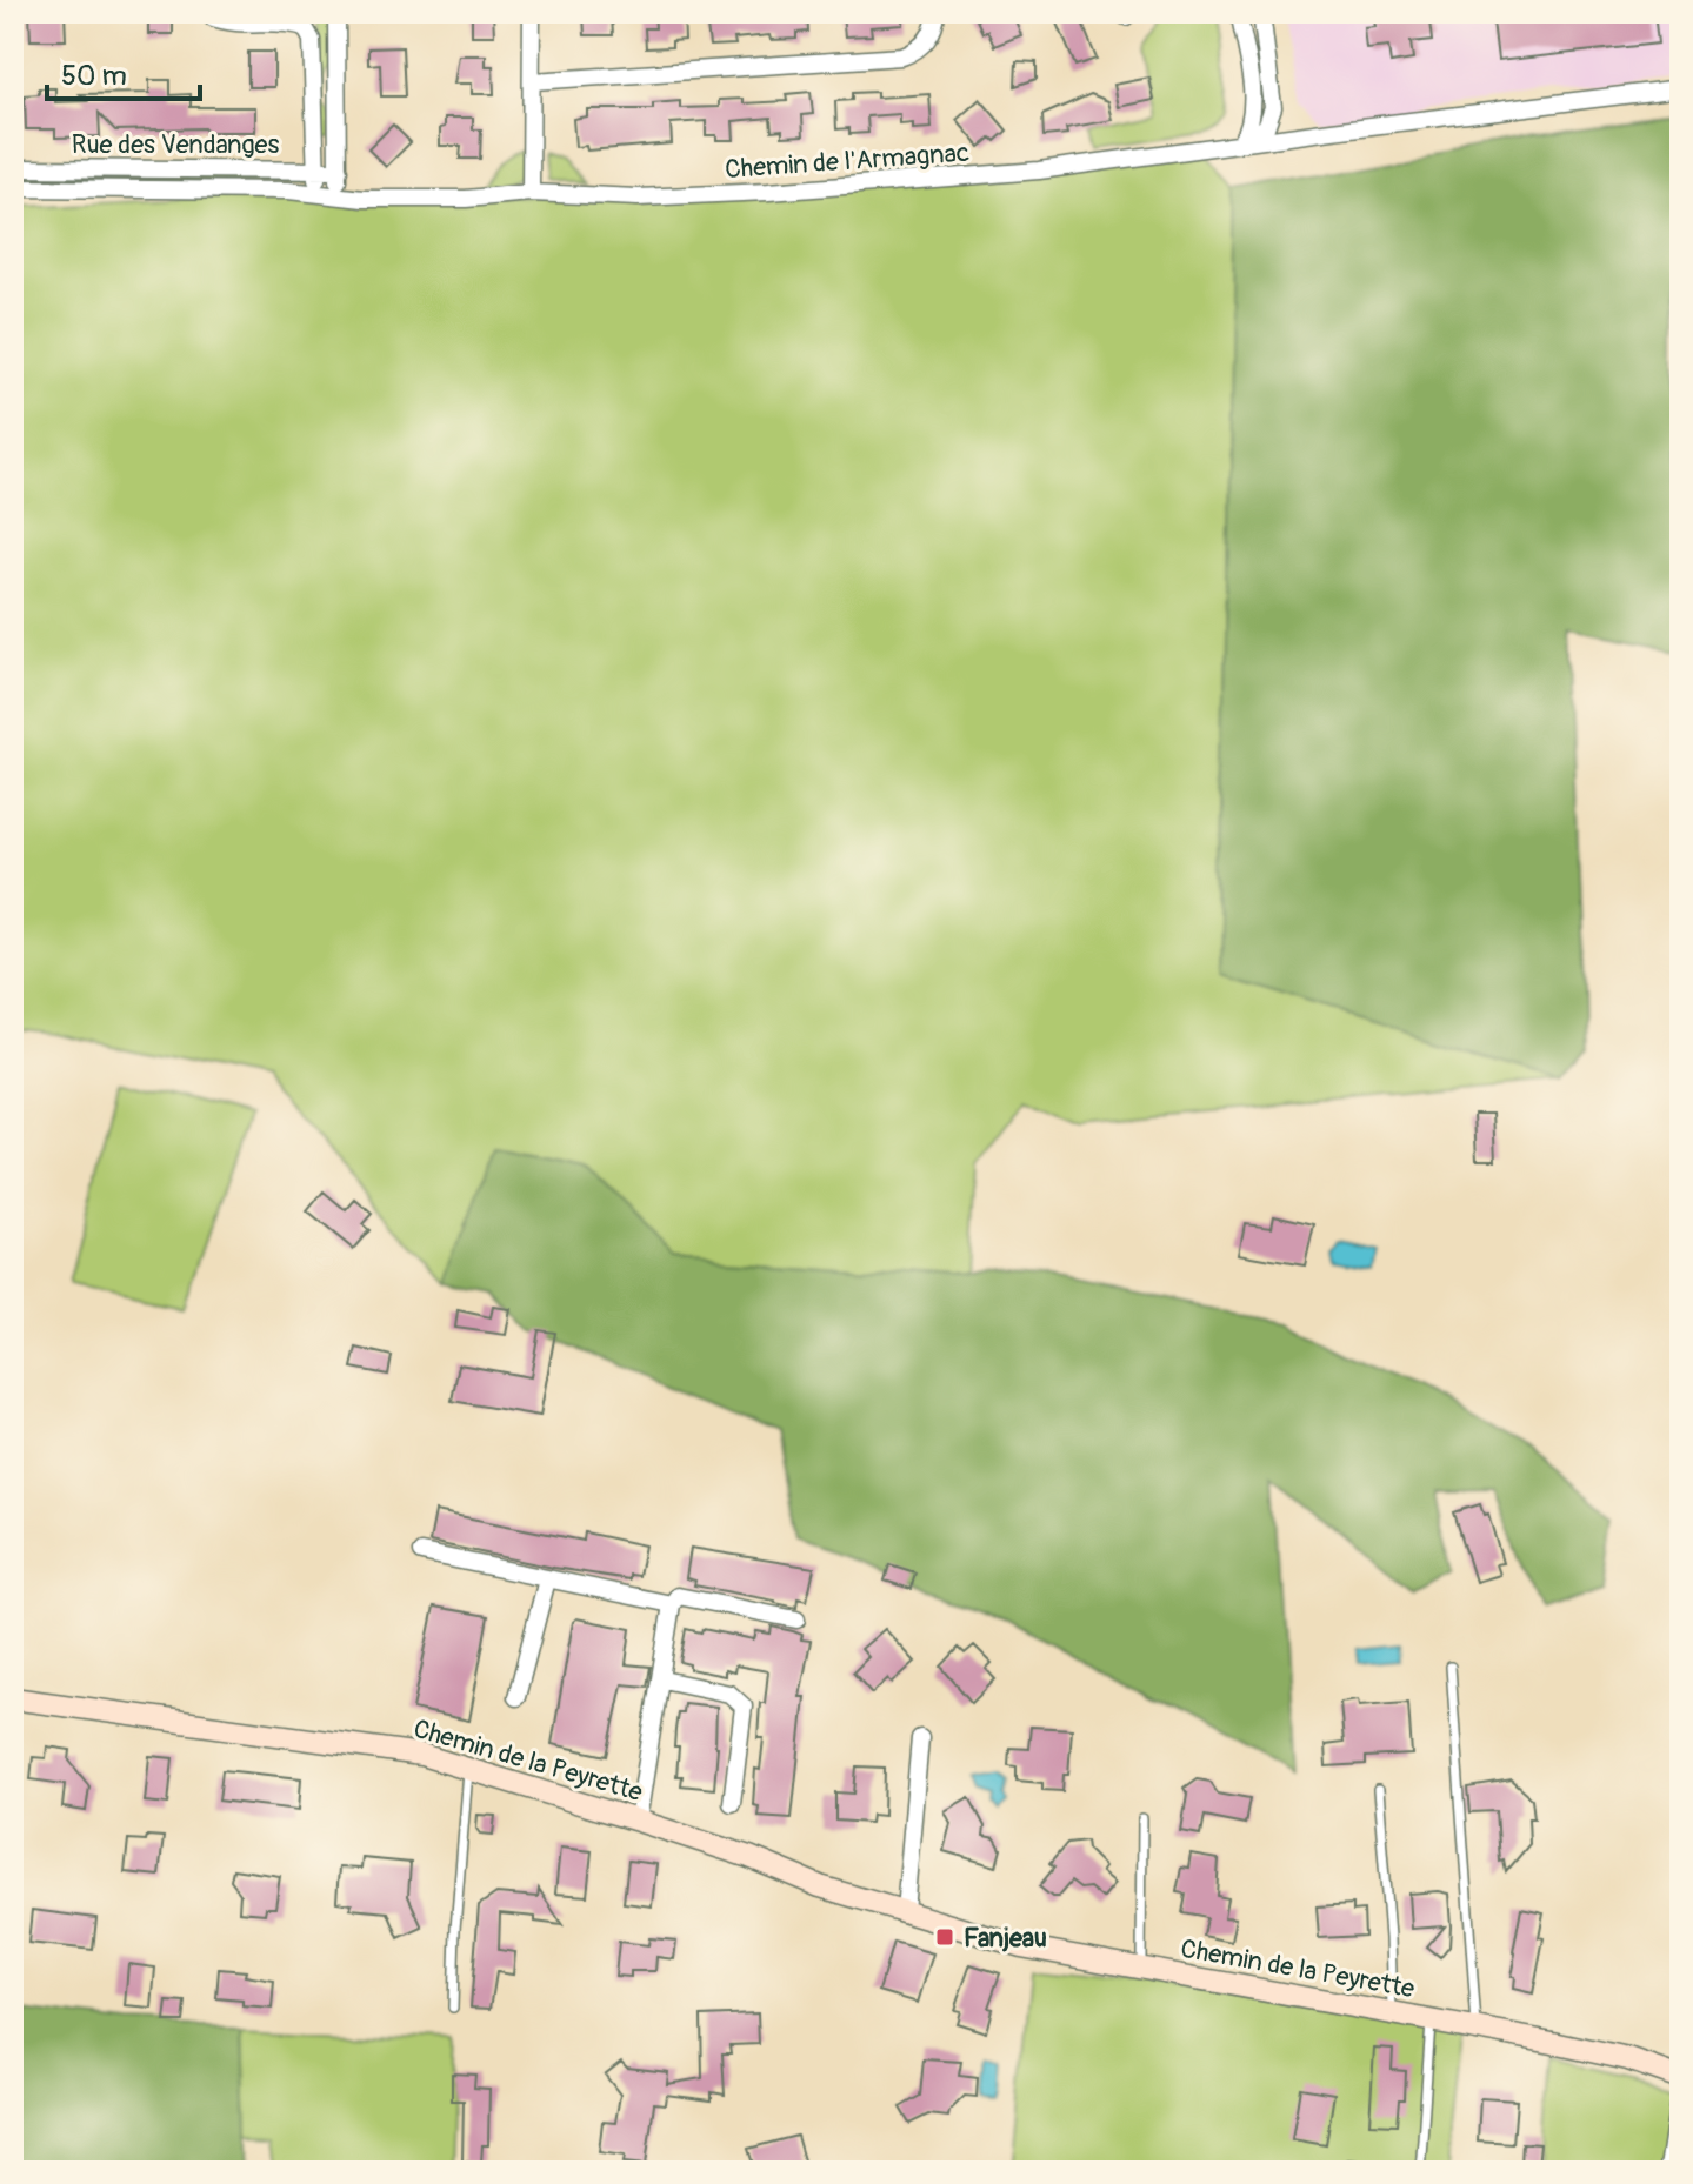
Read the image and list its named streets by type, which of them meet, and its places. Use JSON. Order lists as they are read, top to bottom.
{
  "streets": {
    "street": ["Rue des Vendanges", "Chemin de l'Armagnac", "Chemin de la Peyrette"]
  },
  "places": {
    "transit": ["Fanjeau"]
  },
  "scale_bar": "50 m"
}
